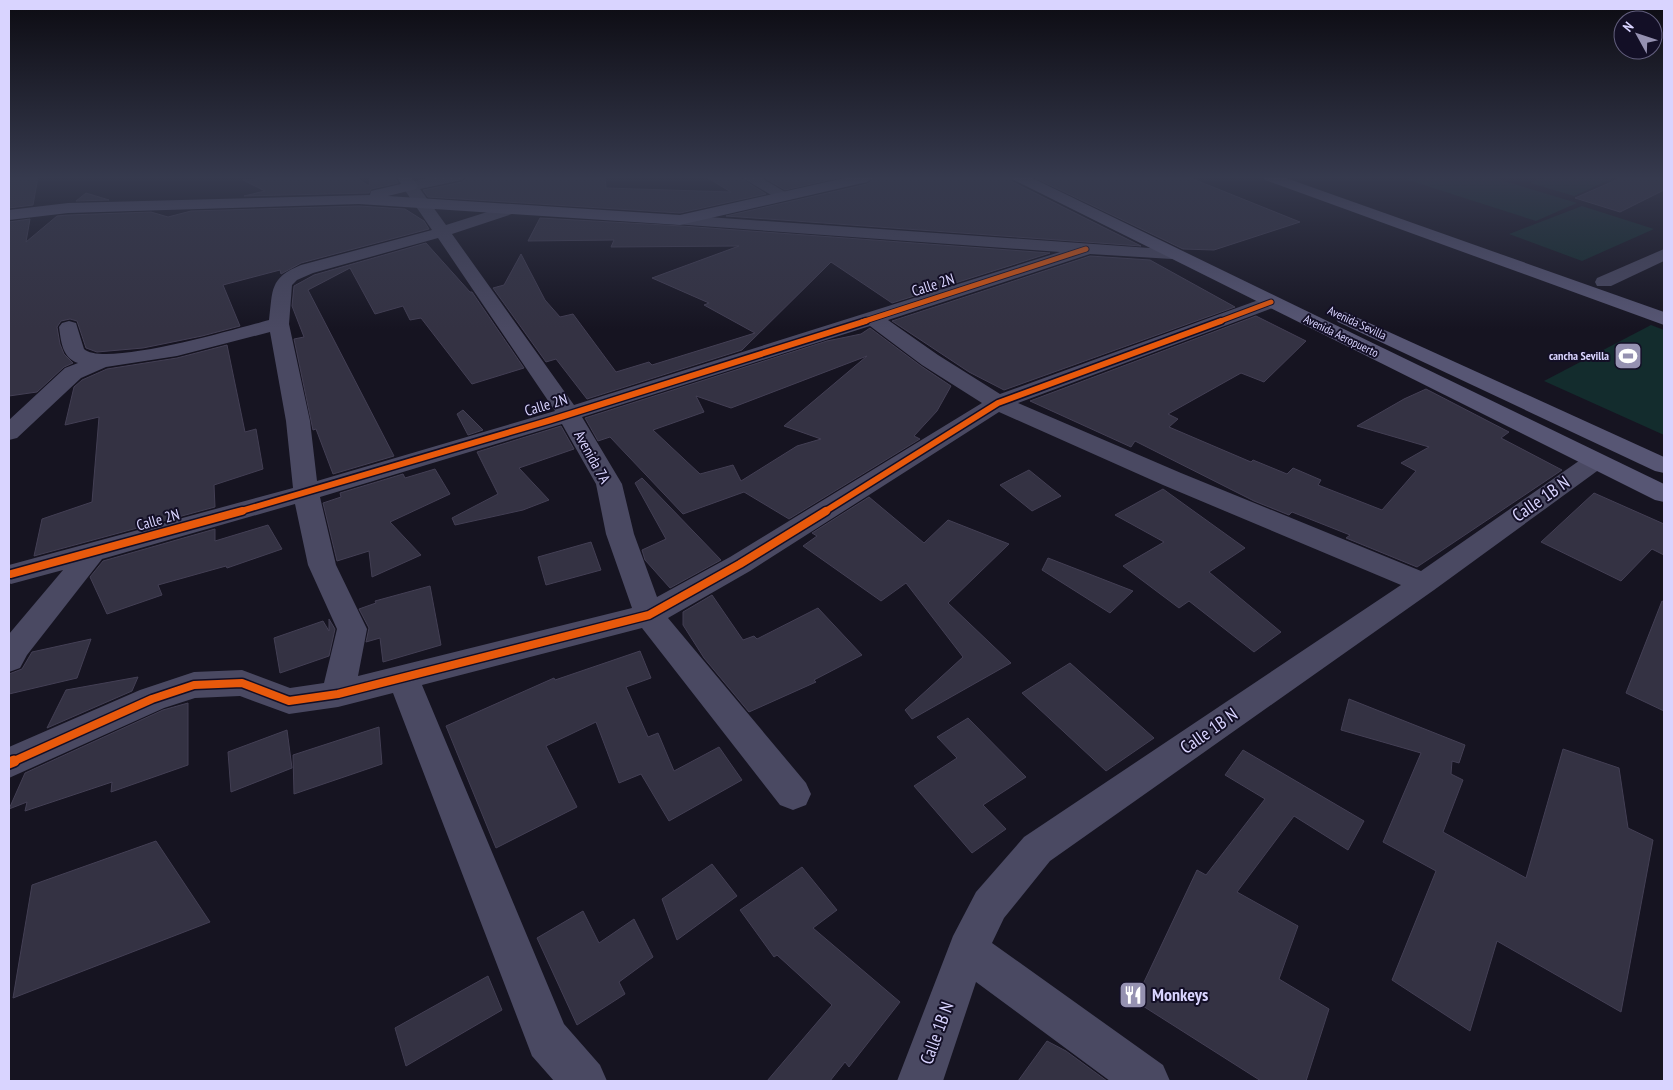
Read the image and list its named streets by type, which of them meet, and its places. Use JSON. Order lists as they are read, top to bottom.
{
  "streets": {
    "street": [
      "Calle 2N",
      "Avenida Sevilla",
      "Avenida Aeropuerto",
      "Avenida 7A",
      "Calle 1B N"
    ]
  },
  "crossings": [
    ["Calle 2N", "Avenida 7A"],
    ["Avenida Sevilla", "Avenida Aeropuerto"],
    ["Avenida Aeropuerto", "Calle 1B N"]
  ],
  "places": {
    "sports": ["cancha Sevilla"],
    "restaurant": ["Monkeys"]
  },
  "north": "top left"
}
